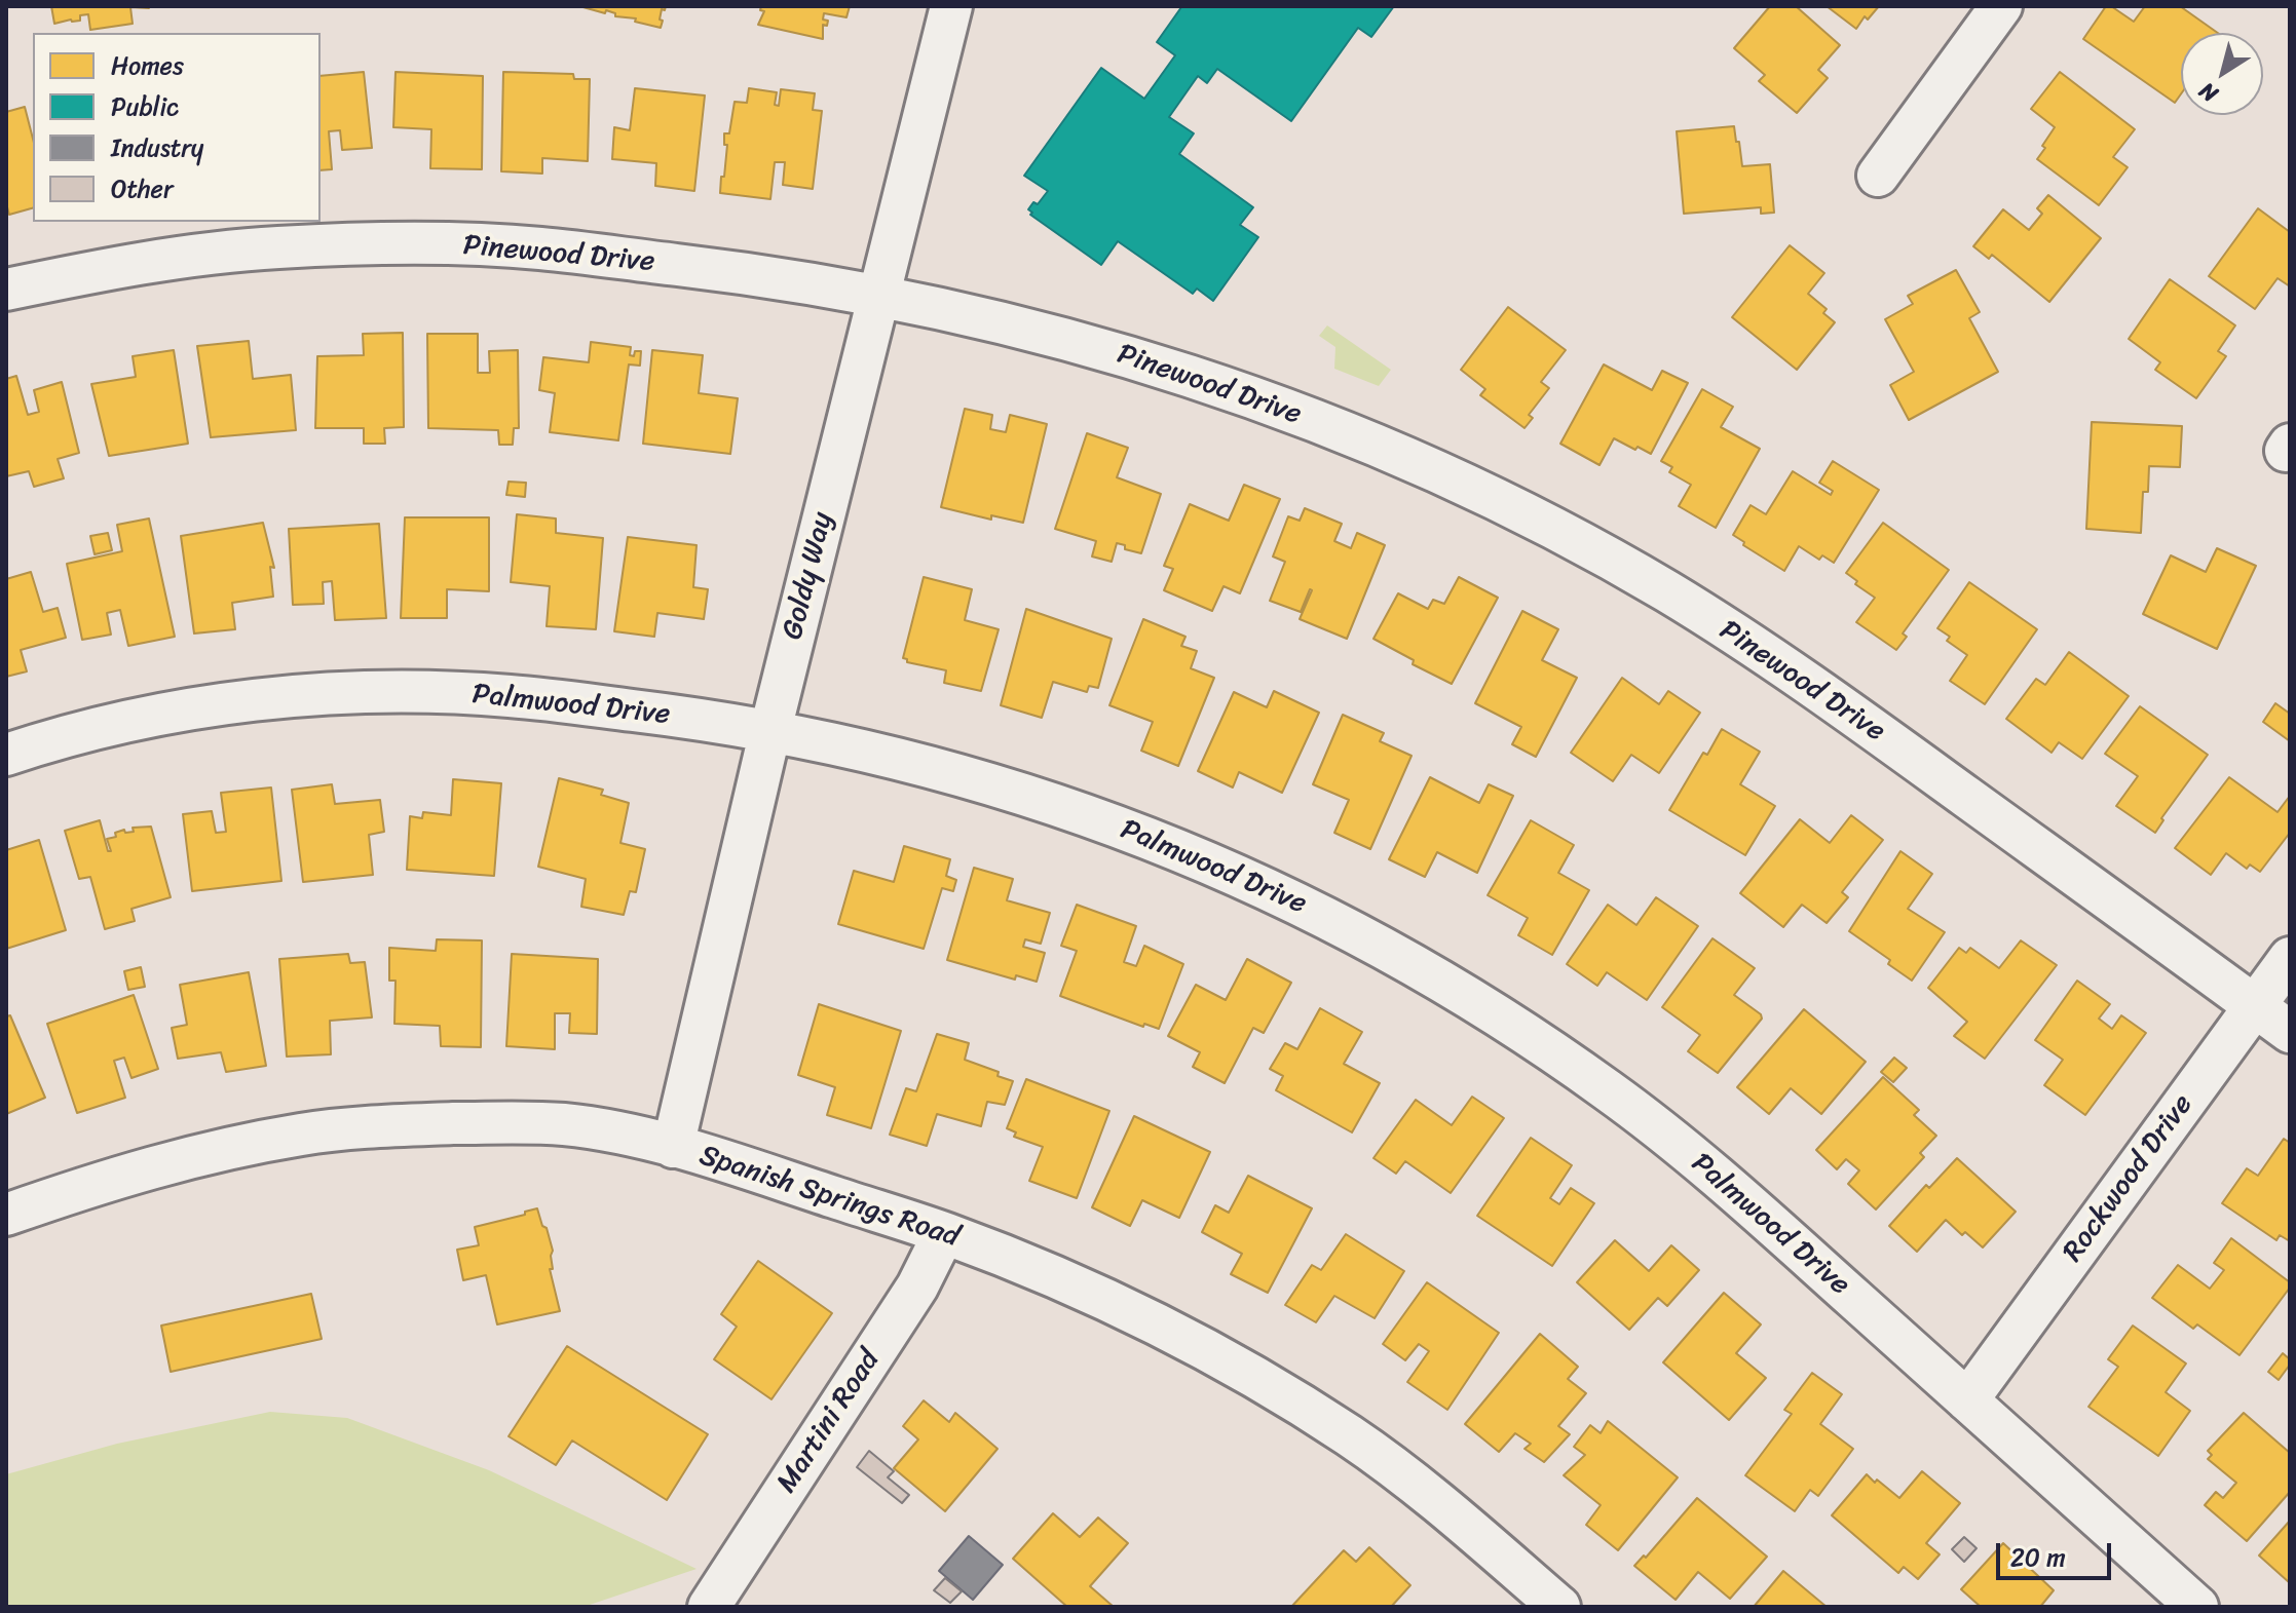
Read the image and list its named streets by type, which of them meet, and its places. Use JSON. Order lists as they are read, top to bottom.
{
  "streets": {
    "street": [
      "Pinewood Drive",
      "Goldy Way",
      "Palmwood Drive",
      "Rockwood Drive",
      "Spanish Springs Road",
      "Martini Road"
    ]
  },
  "crossings": [
    ["Pinewood Drive", "Goldy Way"],
    ["Pinewood Drive", "Rockwood Drive"],
    ["Goldy Way", "Palmwood Drive"],
    ["Goldy Way", "Spanish Springs Road"],
    ["Palmwood Drive", "Rockwood Drive"],
    ["Spanish Springs Road", "Martini Road"]
  ],
  "legend": [
    "Homes",
    "Public",
    "Industry",
    "Other"
  ],
  "scale_bar": "20 m",
  "north": "bottom left"
}
